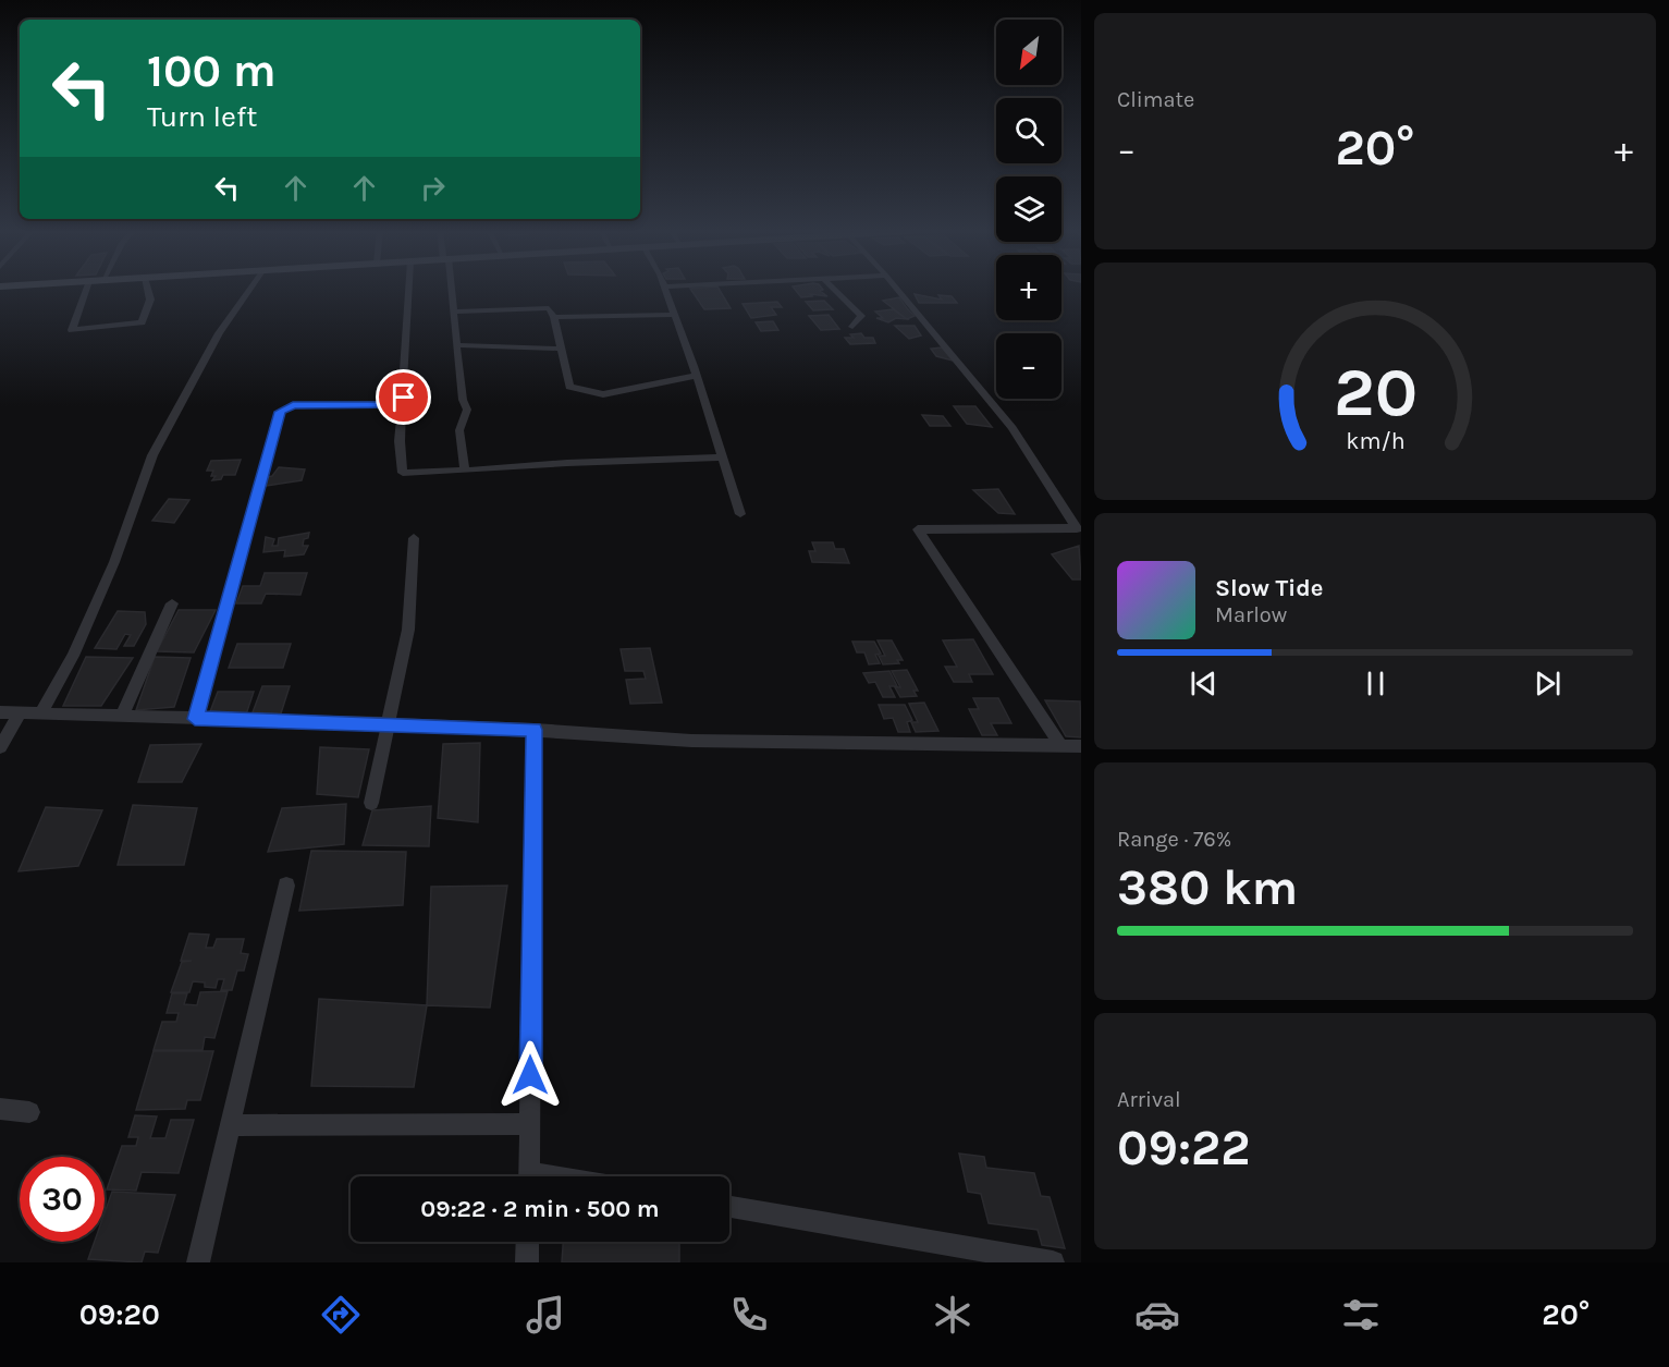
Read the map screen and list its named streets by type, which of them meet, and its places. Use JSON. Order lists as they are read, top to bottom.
{
  "north": "bottom left",
  "page": {
    "tile": [
      "Climate",
      ["Range · 76%", "380 km"],
      ["Arrival", "09:22"]
    ],
    "map_buttons": ["+", "−"],
    "turn": ["100 m", "Turn left"],
    "heat": ["−", "20°", "+"],
    "song": ["Slow Tide", "Marlow"],
    "limit": "30",
    "trip": "09:22 · 2 min · 500 m",
    "tabs": ["09:20", "20°"],
    "gauge": ["20", "km/h"]
  }
}
